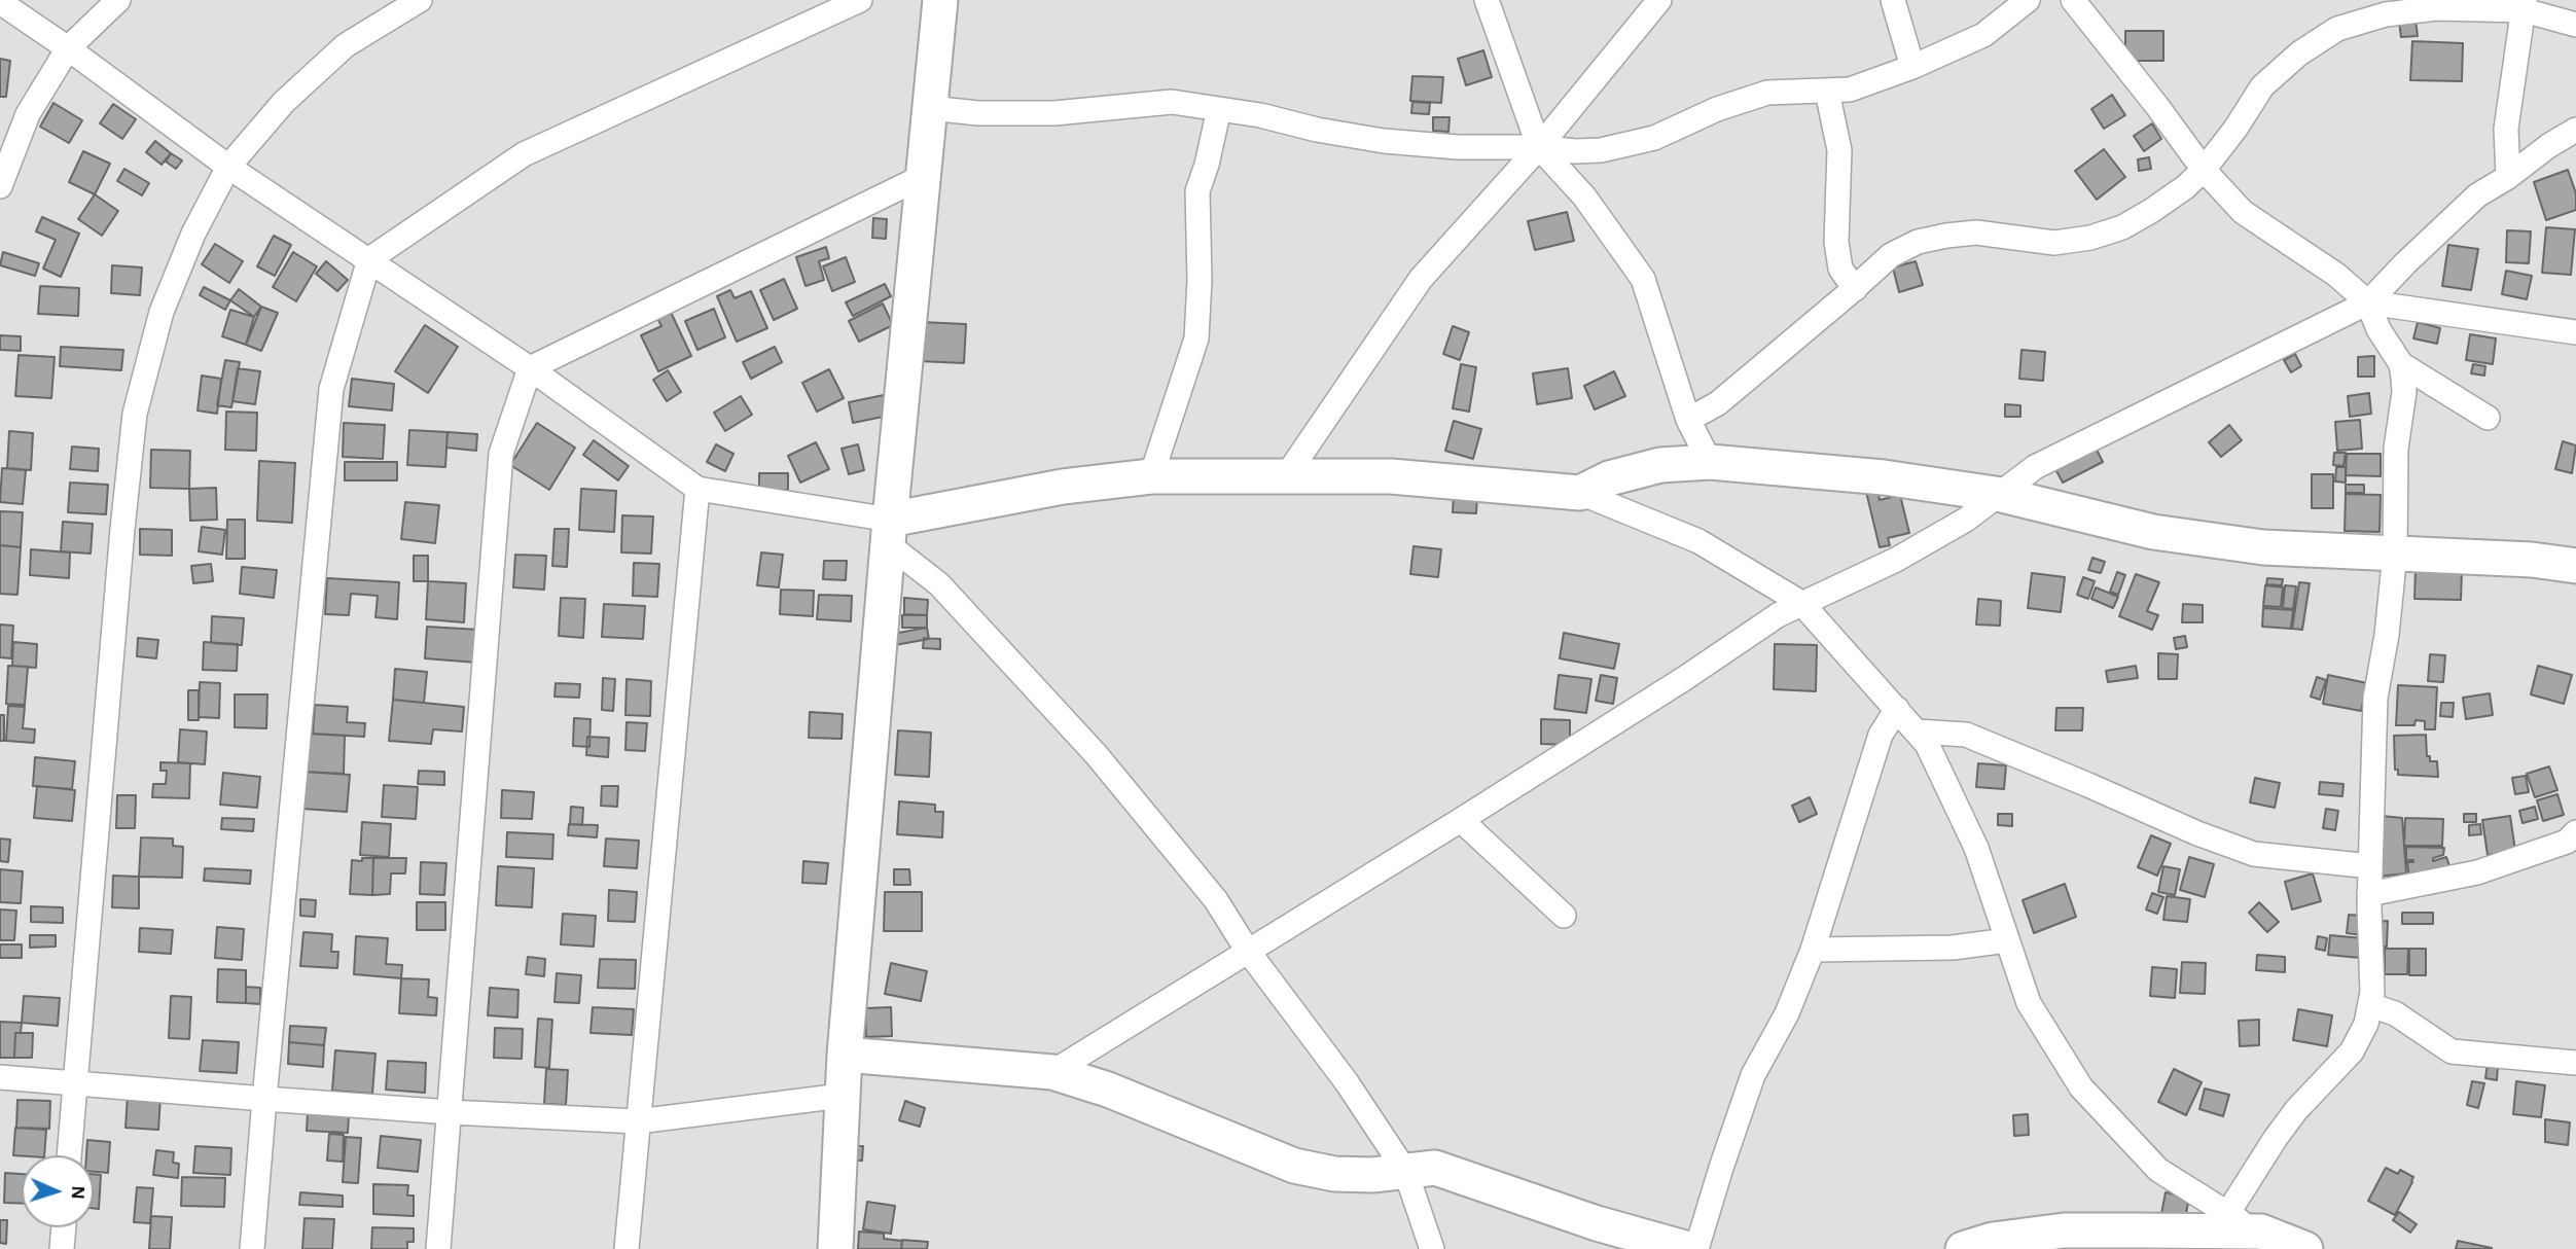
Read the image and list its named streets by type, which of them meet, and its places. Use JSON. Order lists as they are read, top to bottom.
{
  "north": "right"
}
